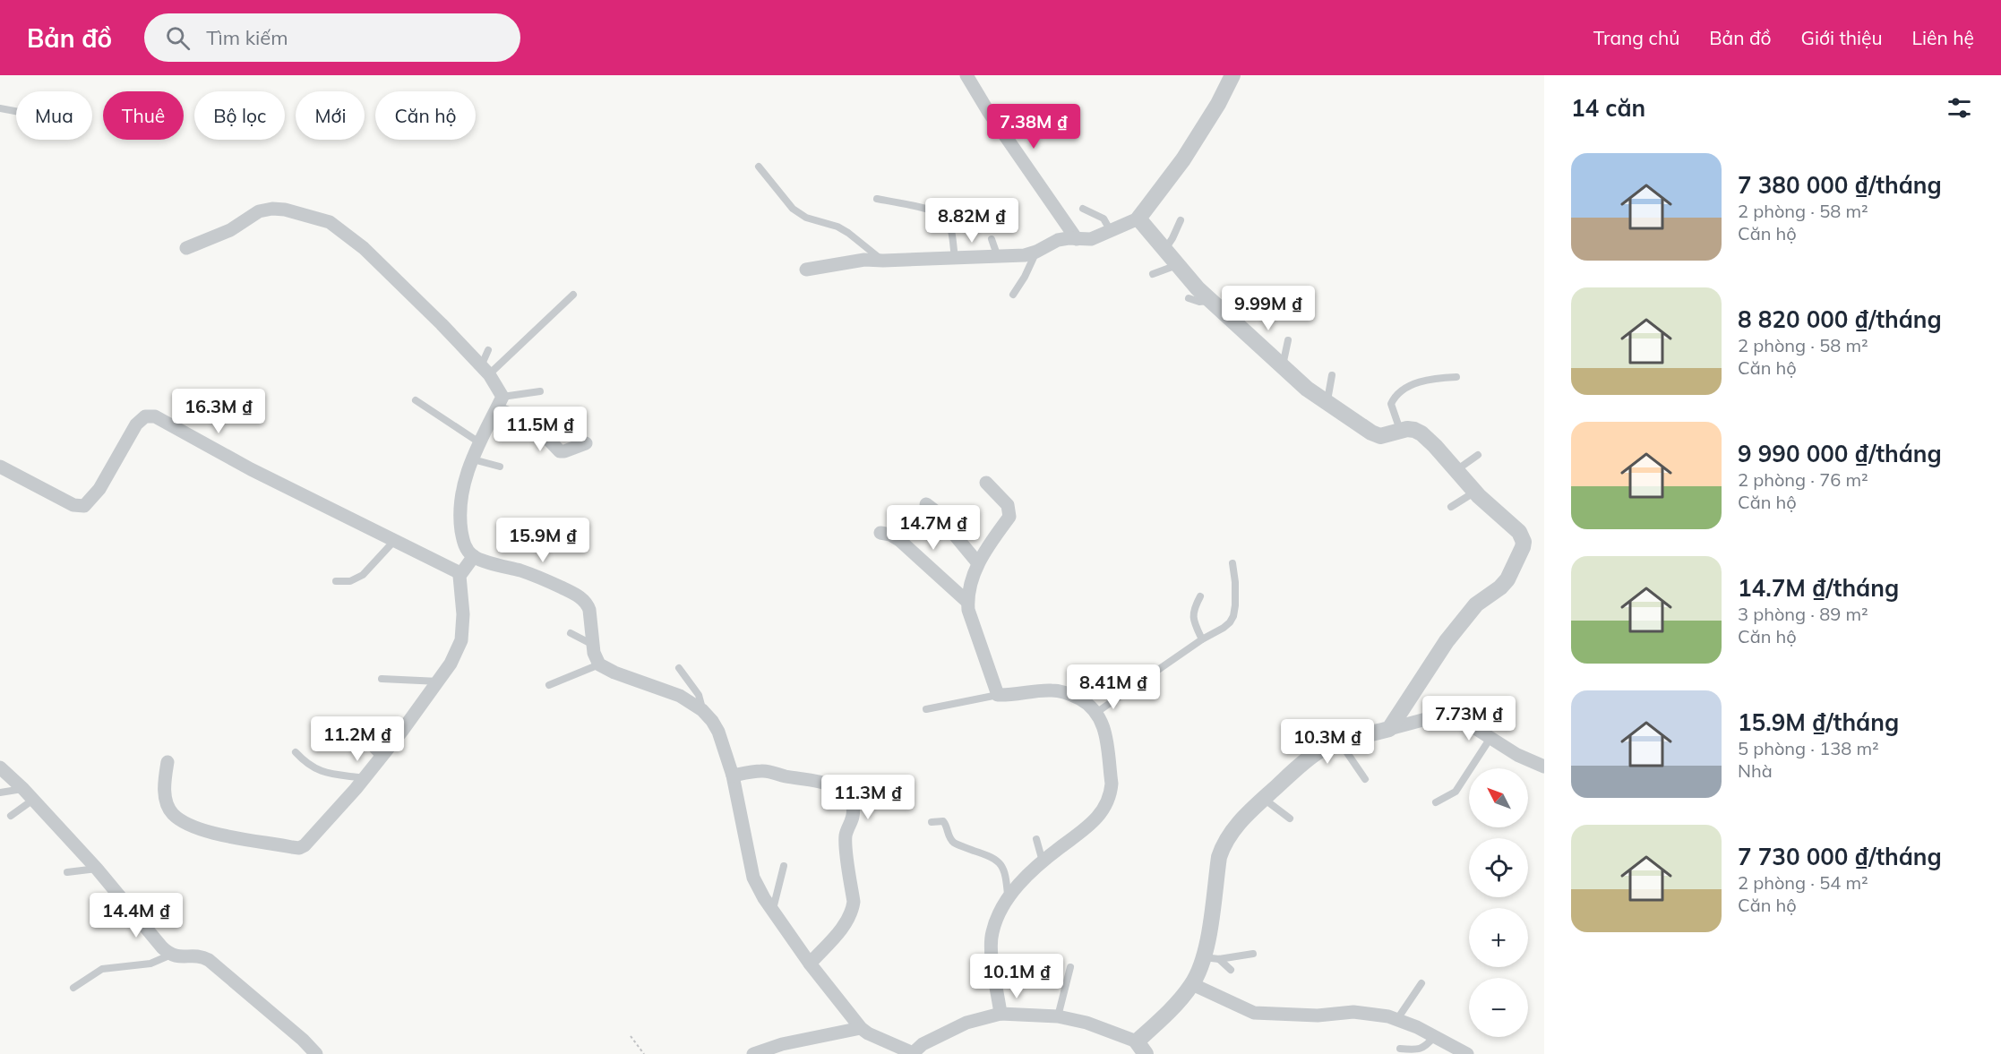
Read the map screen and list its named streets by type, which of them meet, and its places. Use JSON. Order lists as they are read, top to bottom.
{
  "north": "top left",
  "page": {
    "header": "Bản đồ",
    "search": "Tìm kiếm",
    "nav": [
      "Trang chủ",
      "Bản đồ",
      "Giới thiệu",
      "Liên hệ"
    ],
    "heading": "14 căn",
    "chip": [
      "Mua",
      "Thuê",
      "Bộ lọc",
      "Mới",
      "Căn hộ"
    ],
    "price": [
      "7.38M ₫",
      "8.82M ₫",
      "9.99M ₫",
      "16.3M ₫",
      "11.5M ₫",
      "14.7M ₫",
      "15.9M ₫",
      "8.41M ₫",
      "7.73M ₫",
      "11.2M ₫",
      "10.3M ₫",
      "11.3M ₫",
      "14.4M ₫",
      "10.1M ₫"
    ],
    "list": [
      {
        "name": "7 380 000 ₫/tháng",
        "note": "2 phòng · 58 m² · Căn hộ"
      },
      {
        "name": "8 820 000 ₫/tháng",
        "note": "2 phòng · 58 m² · Căn hộ"
      },
      {
        "name": "9 990 000 ₫/tháng",
        "note": "2 phòng · 76 m² · Căn hộ"
      },
      {
        "name": "14.7M ₫/tháng",
        "note": "3 phòng · 89 m² · Căn hộ"
      },
      {
        "name": "15.9M ₫/tháng",
        "note": "5 phòng · 138 m² · Nhà"
      },
      {
        "name": "7 730 000 ₫/tháng",
        "note": "2 phòng · 54 m² · Căn hộ"
      }
    ],
    "map_buttons": ["+", "−"]
  }
}
